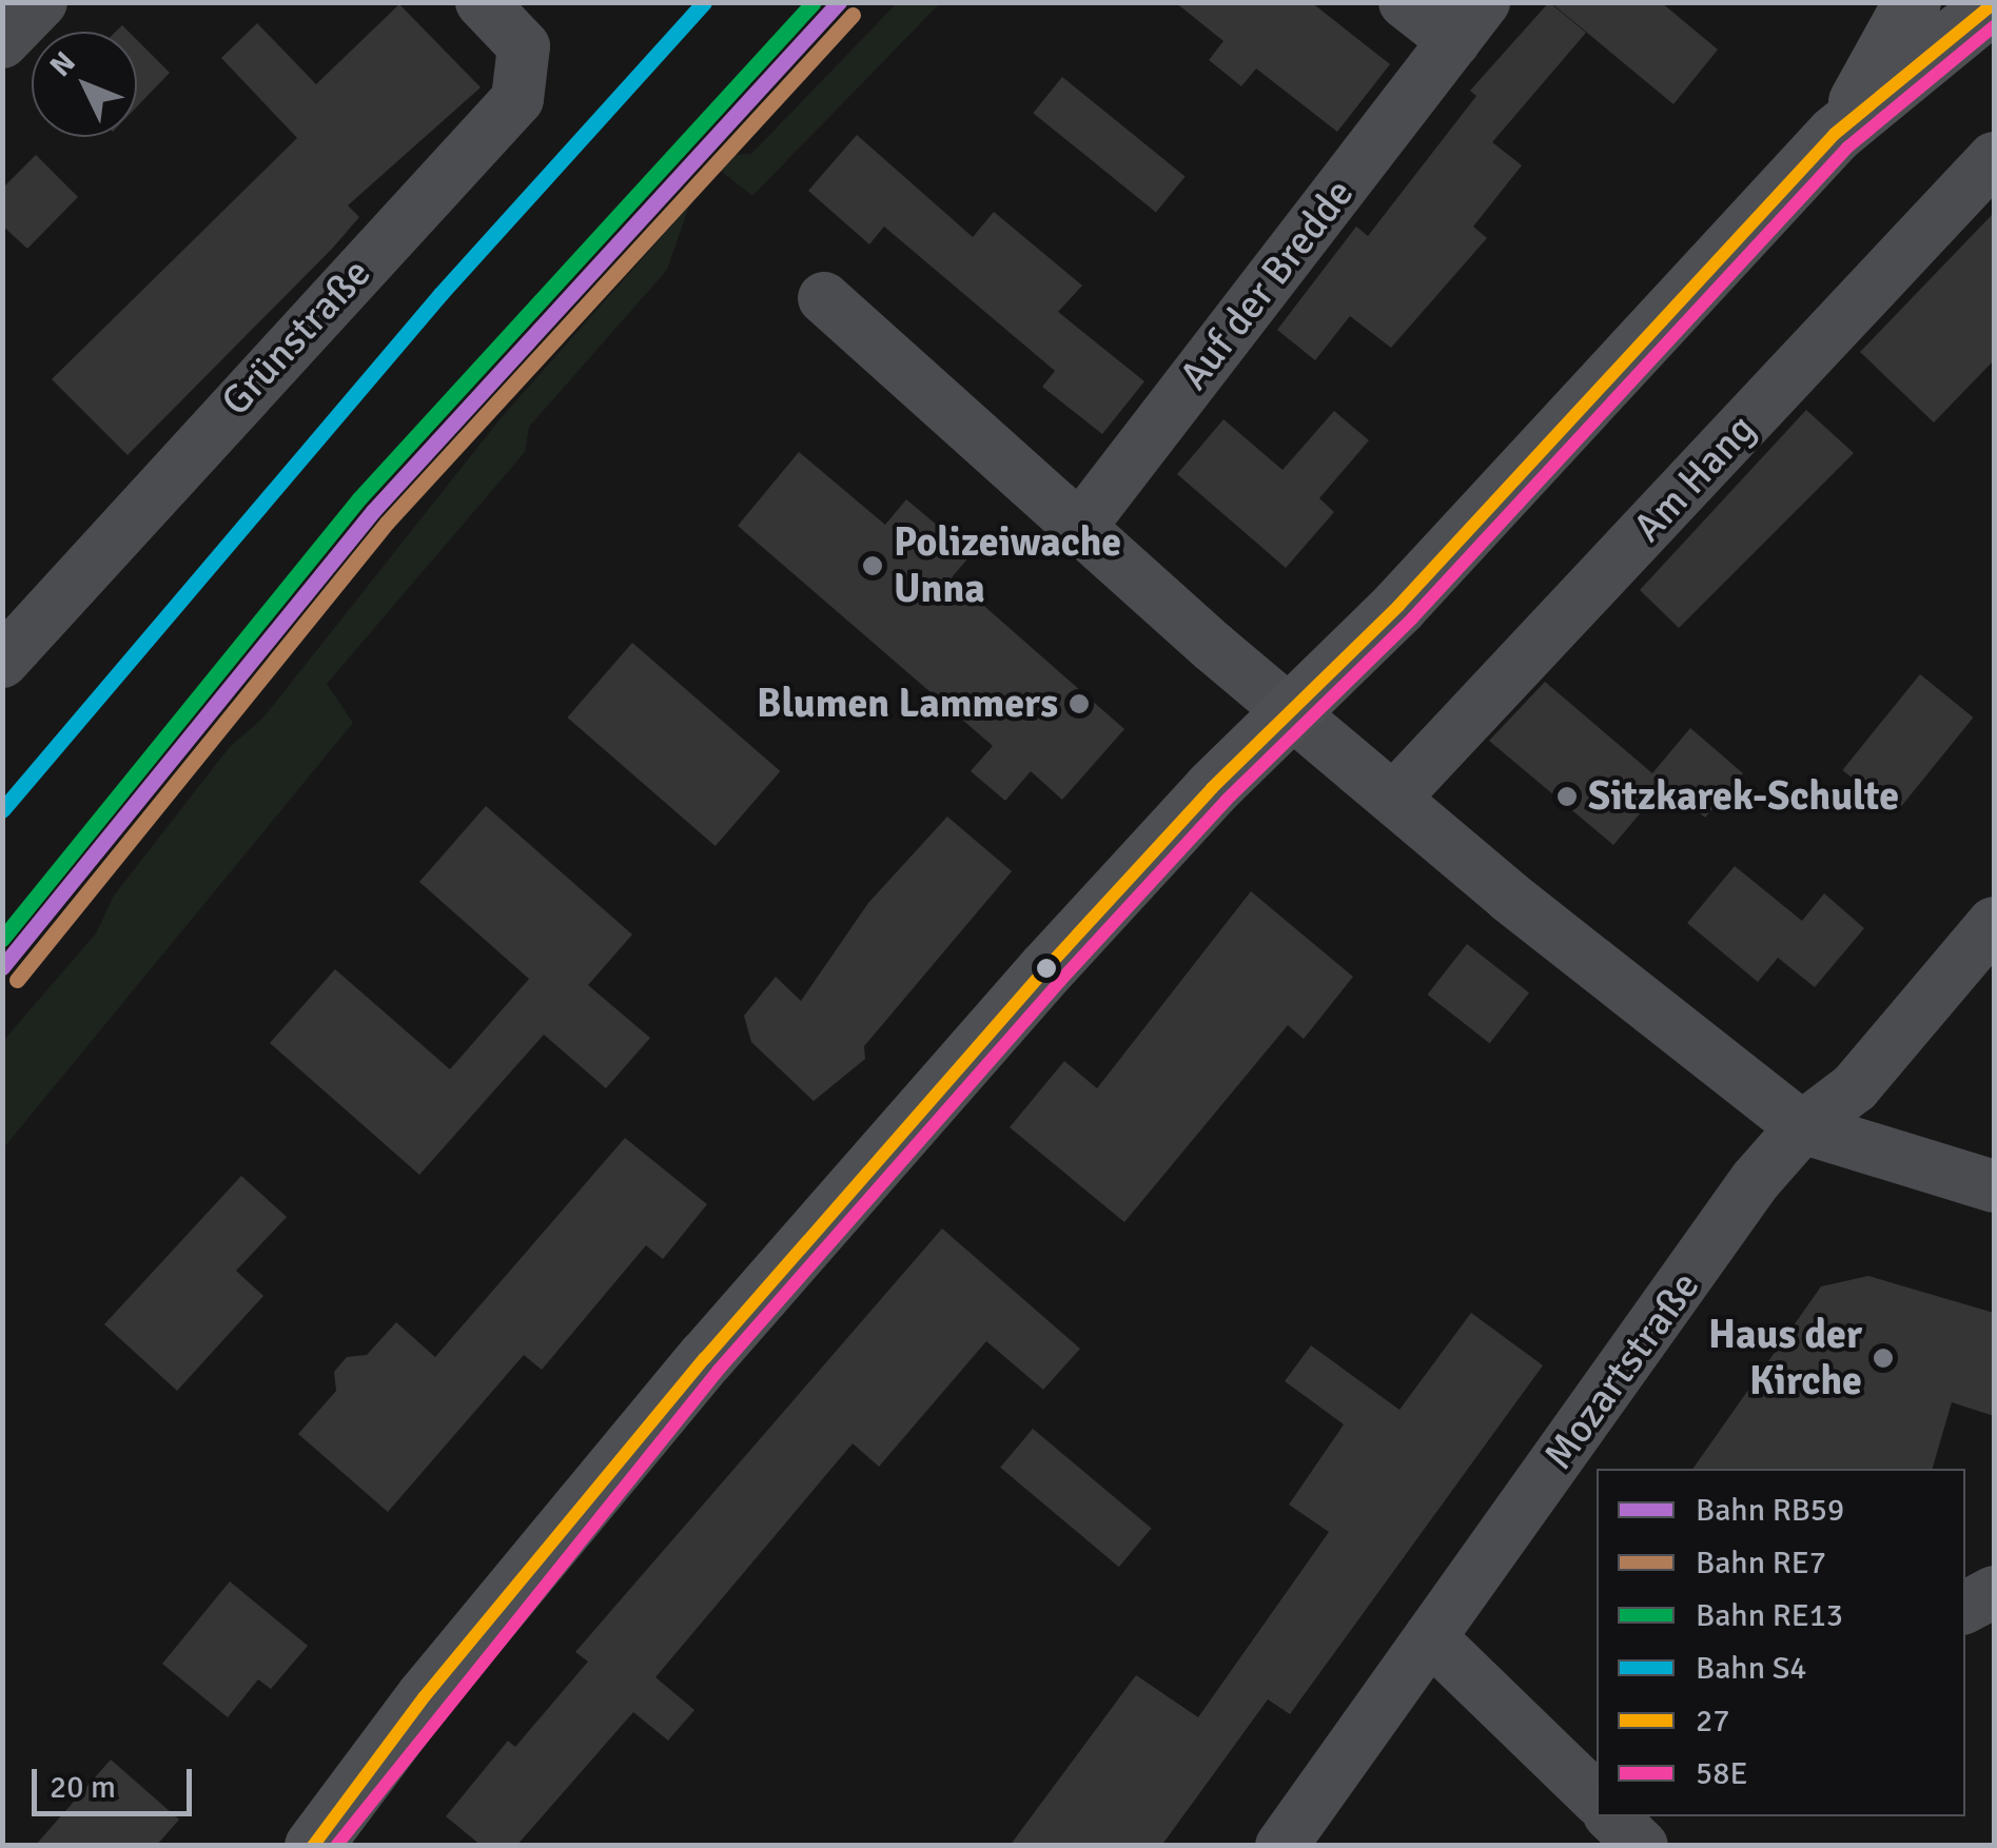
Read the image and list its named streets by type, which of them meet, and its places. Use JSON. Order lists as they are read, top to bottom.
{
  "streets": {
    "street": [
      "Auf der Bredde",
      "Grünstraße",
      "Am Hang",
      "Mozartstraße"
    ]
  },
  "places": [
    "Polizeiwache Unna",
    "Blumen Lammers",
    "Sitzkarek-Schulte",
    "Haus der Kirche"
  ],
  "lines": [
    "rail line RB59",
    "rail line RE13",
    "rail line S4",
    "transit line 27",
    "rail line RE7",
    "transit line 58E"
  ],
  "legend": [
    "Bahn RB59",
    "Bahn RE7",
    "Bahn RE13",
    "Bahn S4",
    "27",
    "58E"
  ],
  "scale_bar": "20 m",
  "north": "top left"
}
